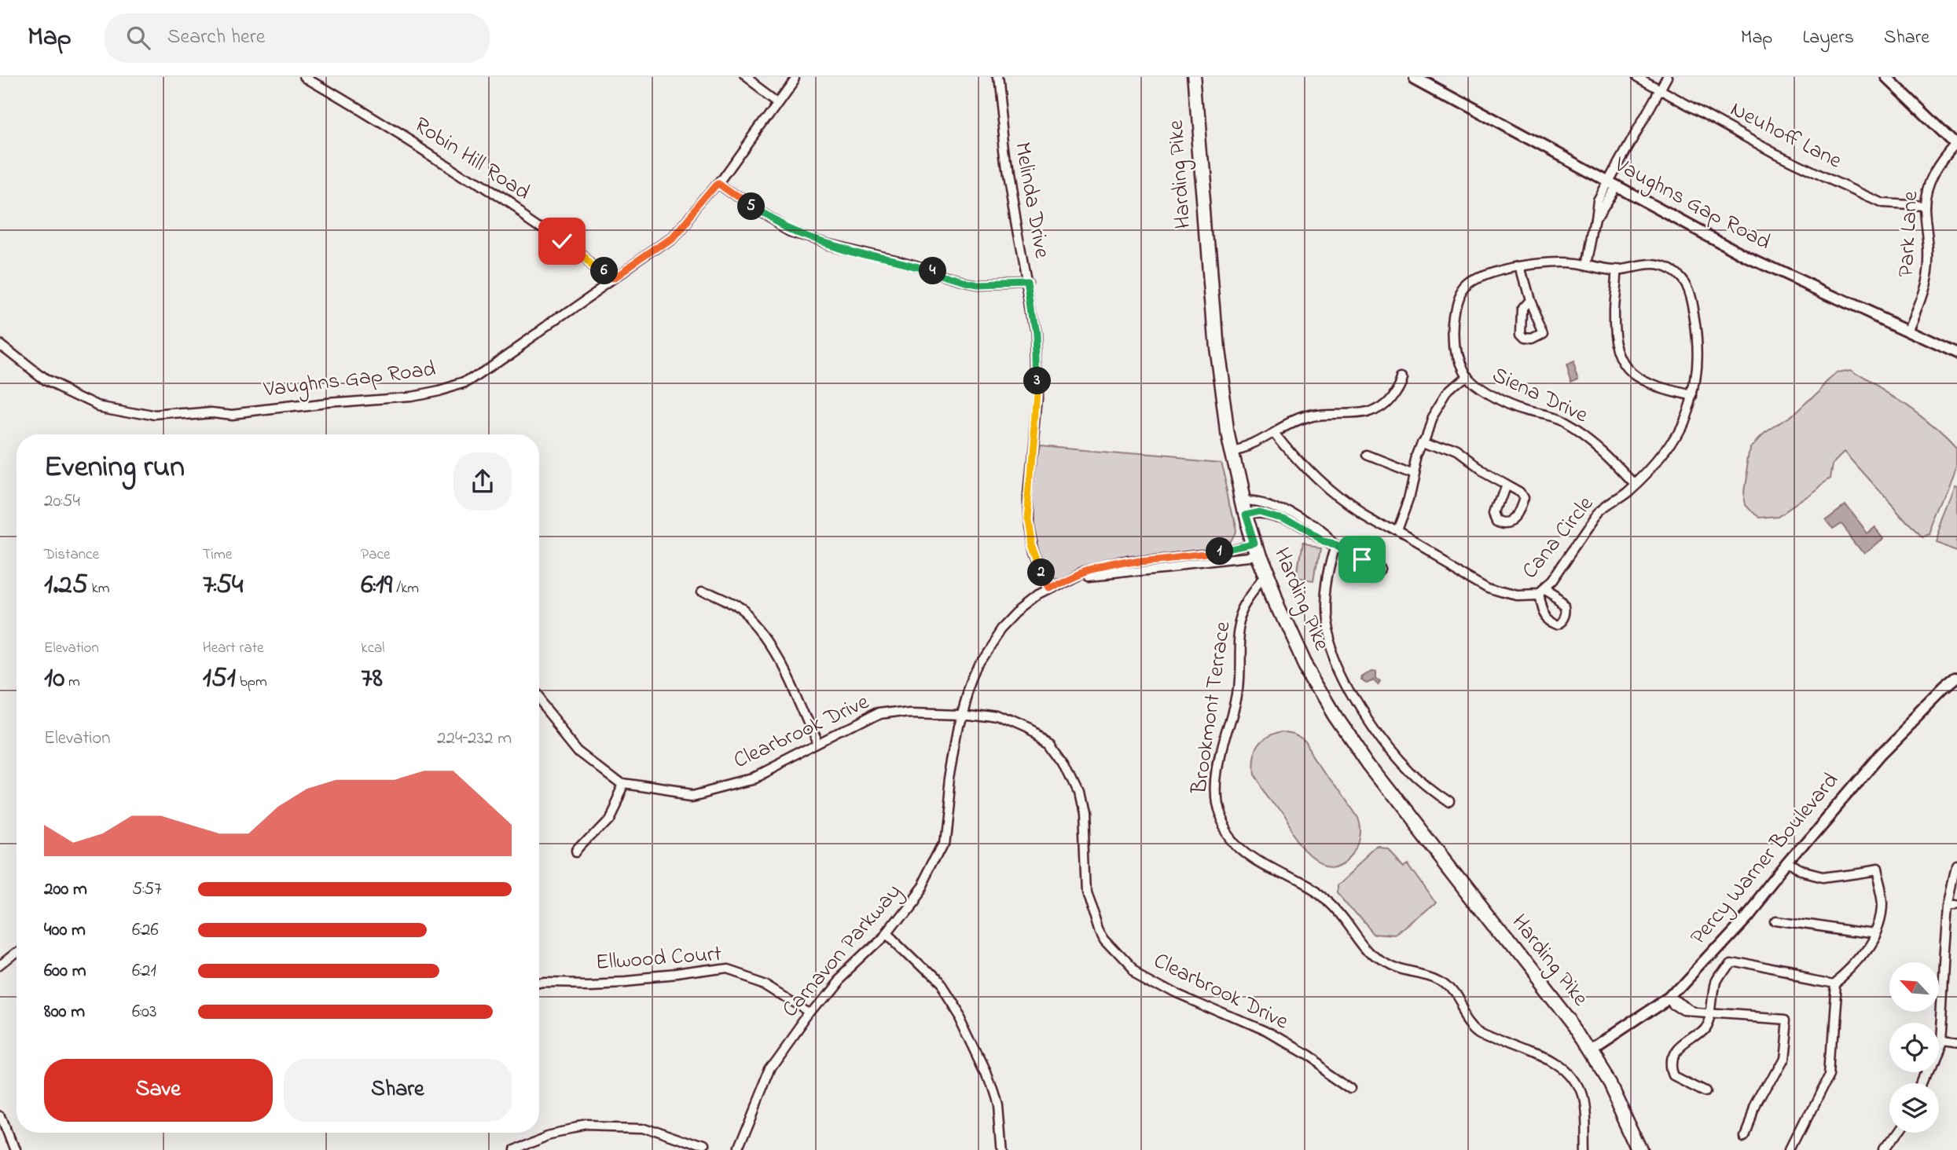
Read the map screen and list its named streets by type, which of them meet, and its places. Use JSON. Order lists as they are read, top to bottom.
{
  "streets": {
    "main road": ["Harding Pike"],
    "street": [
      "Neuhoff Lane",
      "Robin Hill Road",
      "Melinda Drive",
      "Vaughns Gap Road",
      "Park Lane",
      "Siena Drive",
      "Cana Circle",
      "Brookmont Terrace",
      "Clearbrook Drive",
      "Percy Warner Boulevard",
      "Carnavon Parkway",
      "Ellwood Court"
    ]
  },
  "crossings": [
    ["Neuhoff Lane", "Park Lane"],
    ["Robin Hill Road", "Vaughns Gap Road"],
    ["Harding Pike", "Brookmont Terrace"],
    ["Harding Pike", "Percy Warner Boulevard"],
    ["Harding Pike", "Carnavon Parkway"],
    ["Melinda Drive", "Carnavon Parkway"],
    ["Vaughns Gap Road", "Park Lane"],
    ["Siena Drive", "Cana Circle"],
    ["Clearbrook Drive", "Carnavon Parkway"],
    ["Carnavon Parkway", "Ellwood Court"]
  ],
  "north": "top left",
  "page": {
    "header": "Map",
    "search": "Search here",
    "nav": ["Map", "Layers", "Share"],
    "pins": [
      "5",
      "4",
      "6",
      "3",
      "1",
      "2"
    ],
    "heading": ["Evening run", "20:54"],
    "stats": [
      ["Distance", "1.25 km"],
      ["Time", "7:54"],
      ["Pace", "6:19 /km"],
      ["Elevation", "10 m"],
      ["Heart rate", "151 bpm"],
      ["kcal", "78"]
    ],
    "chart": ["Elevation", "224–232 m"],
    "list": [
      {
        "name": "200 m",
        "note": "5:57"
      },
      {
        "name": "400 m",
        "note": "6:26"
      },
      {
        "name": "600 m",
        "note": "6:21"
      },
      {
        "name": "800 m",
        "note": "6:03"
      }
    ],
    "buttons": ["Save", "Share"]
  }
}
